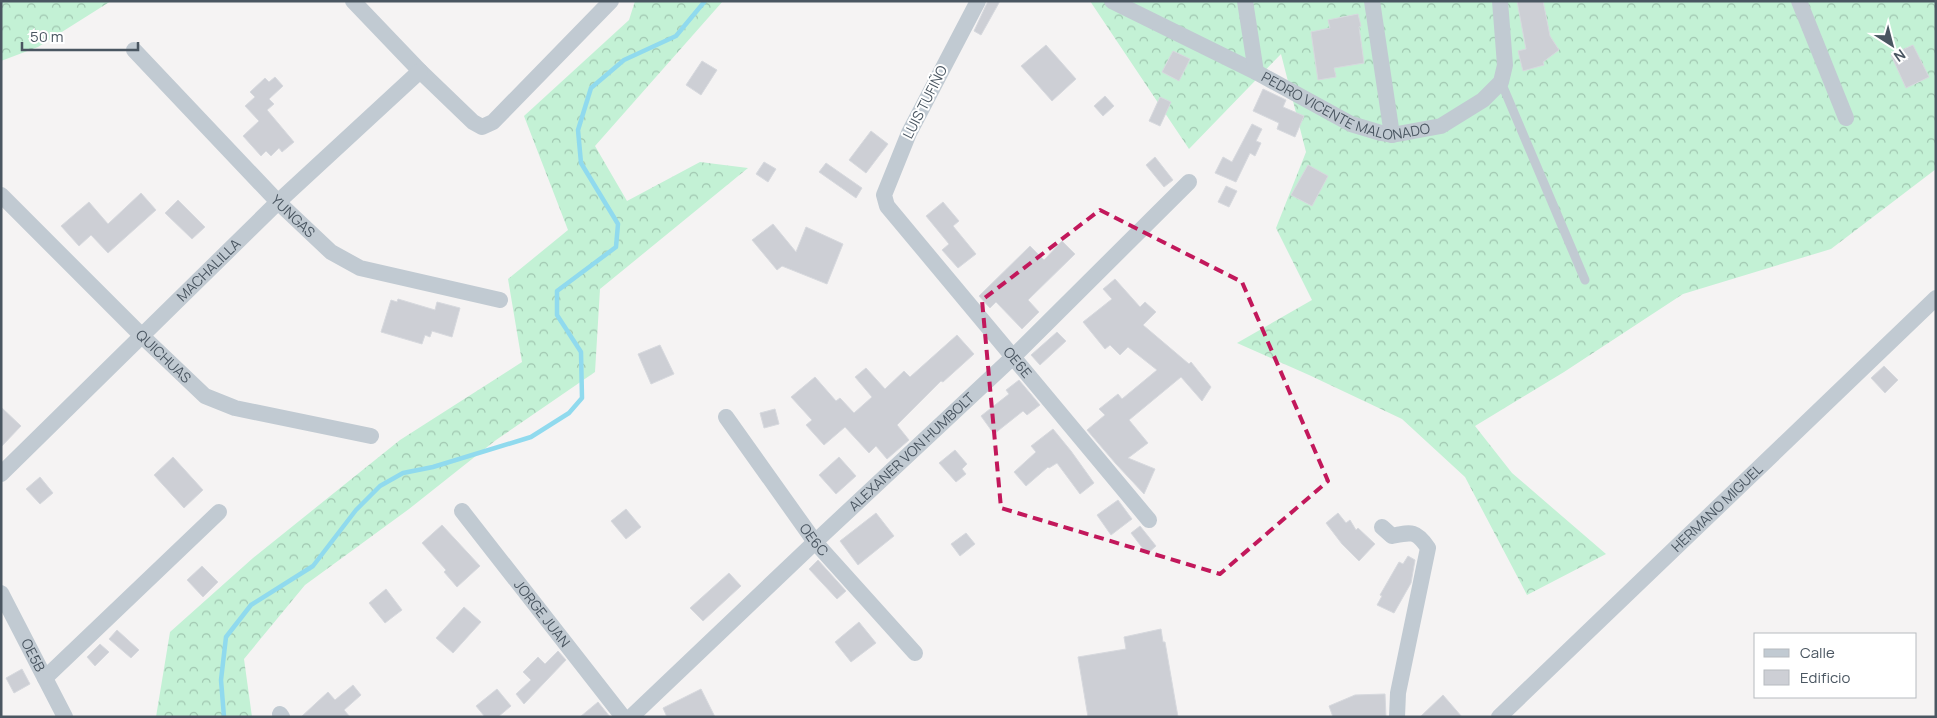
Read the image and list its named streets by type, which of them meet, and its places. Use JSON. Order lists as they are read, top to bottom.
{
  "streets": {
    "street": [
      "PEDRO VICENTE MALONADO",
      "LUIS TUFIÑO",
      "YUNGAS",
      "MACHALILLA",
      "QUICHUAS",
      "OE6E",
      "ALEXANER VON HUMBOLT",
      "HERMANO MIGUEL",
      "OE6C",
      "JORGE JUAN",
      "OE5B"
    ]
  },
  "crossings": [
    ["LUIS TUFIÑO", "OE6E"],
    ["YUNGAS", "MACHALILLA"],
    ["MACHALILLA", "QUICHUAS"],
    ["OE6E", "ALEXANER VON HUMBOLT"],
    ["ALEXANER VON HUMBOLT", "OE6C"]
  ],
  "legend": ["Calle", "Edificio"],
  "scale_bar": "50 m",
  "north": "bottom right"
}
